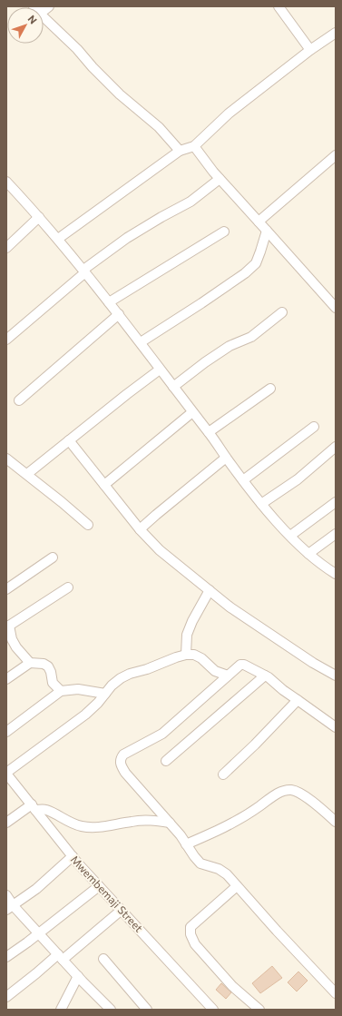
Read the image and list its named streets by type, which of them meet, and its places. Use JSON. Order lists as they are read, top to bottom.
{
  "streets": {
    "street": ["Mwembemaji Street"]
  },
  "north": "top right"
}
